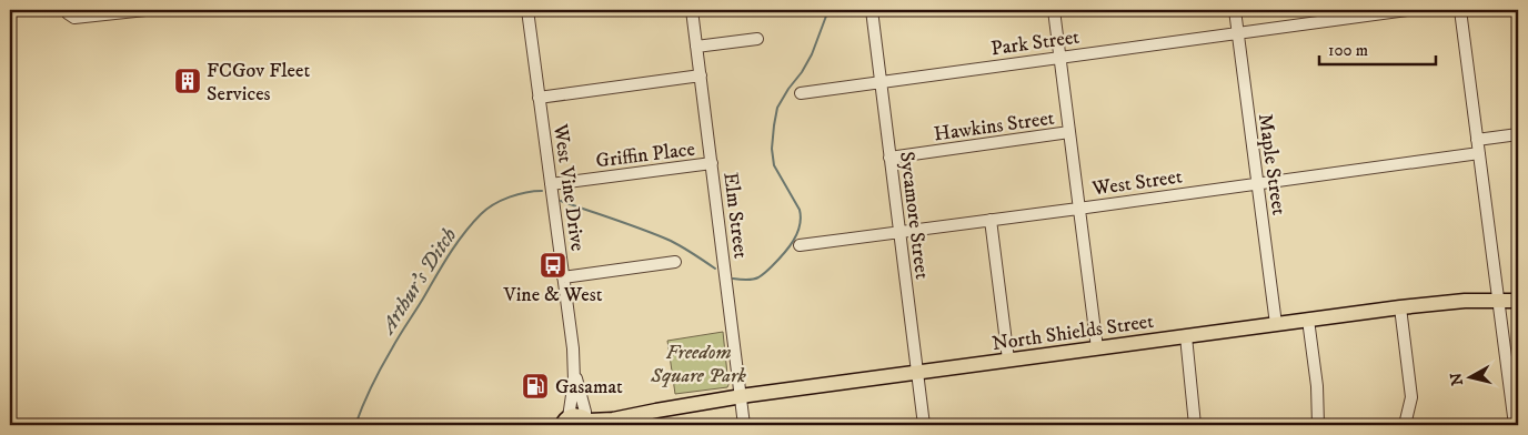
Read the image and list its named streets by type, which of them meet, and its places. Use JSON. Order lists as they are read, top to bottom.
{
  "streets": {
    "main road": ["North Shields Street"],
    "street": [
      "Park Street",
      "Hawkins Street",
      "Griffin Place",
      "Maple Street",
      "West Street",
      "West Vine Drive",
      "Elm Street",
      "Sycamore Street"
    ]
  },
  "crossings": [
    ["Park Street", "Maple Street"],
    ["Park Street", "Sycamore Street"],
    ["Hawkins Street", "Sycamore Street"],
    ["Griffin Place", "West Vine Drive"],
    ["Griffin Place", "Elm Street"],
    ["Maple Street", "West Street"],
    ["Maple Street", "North Shields Street"],
    ["West Street", "Sycamore Street"],
    ["West Vine Drive", "North Shields Street"],
    ["Elm Street", "North Shields Street"],
    ["Sycamore Street", "North Shields Street"]
  ],
  "water": ["Arthur's Ditch"],
  "parks": ["Freedom Square Park"],
  "places": {
    "building": ["FCGov Fleet Services"],
    "bus stop": ["Vine & West"],
    "fuel station": ["Gasamat"]
  },
  "scale_bar": "100 m",
  "north": "left"
}
